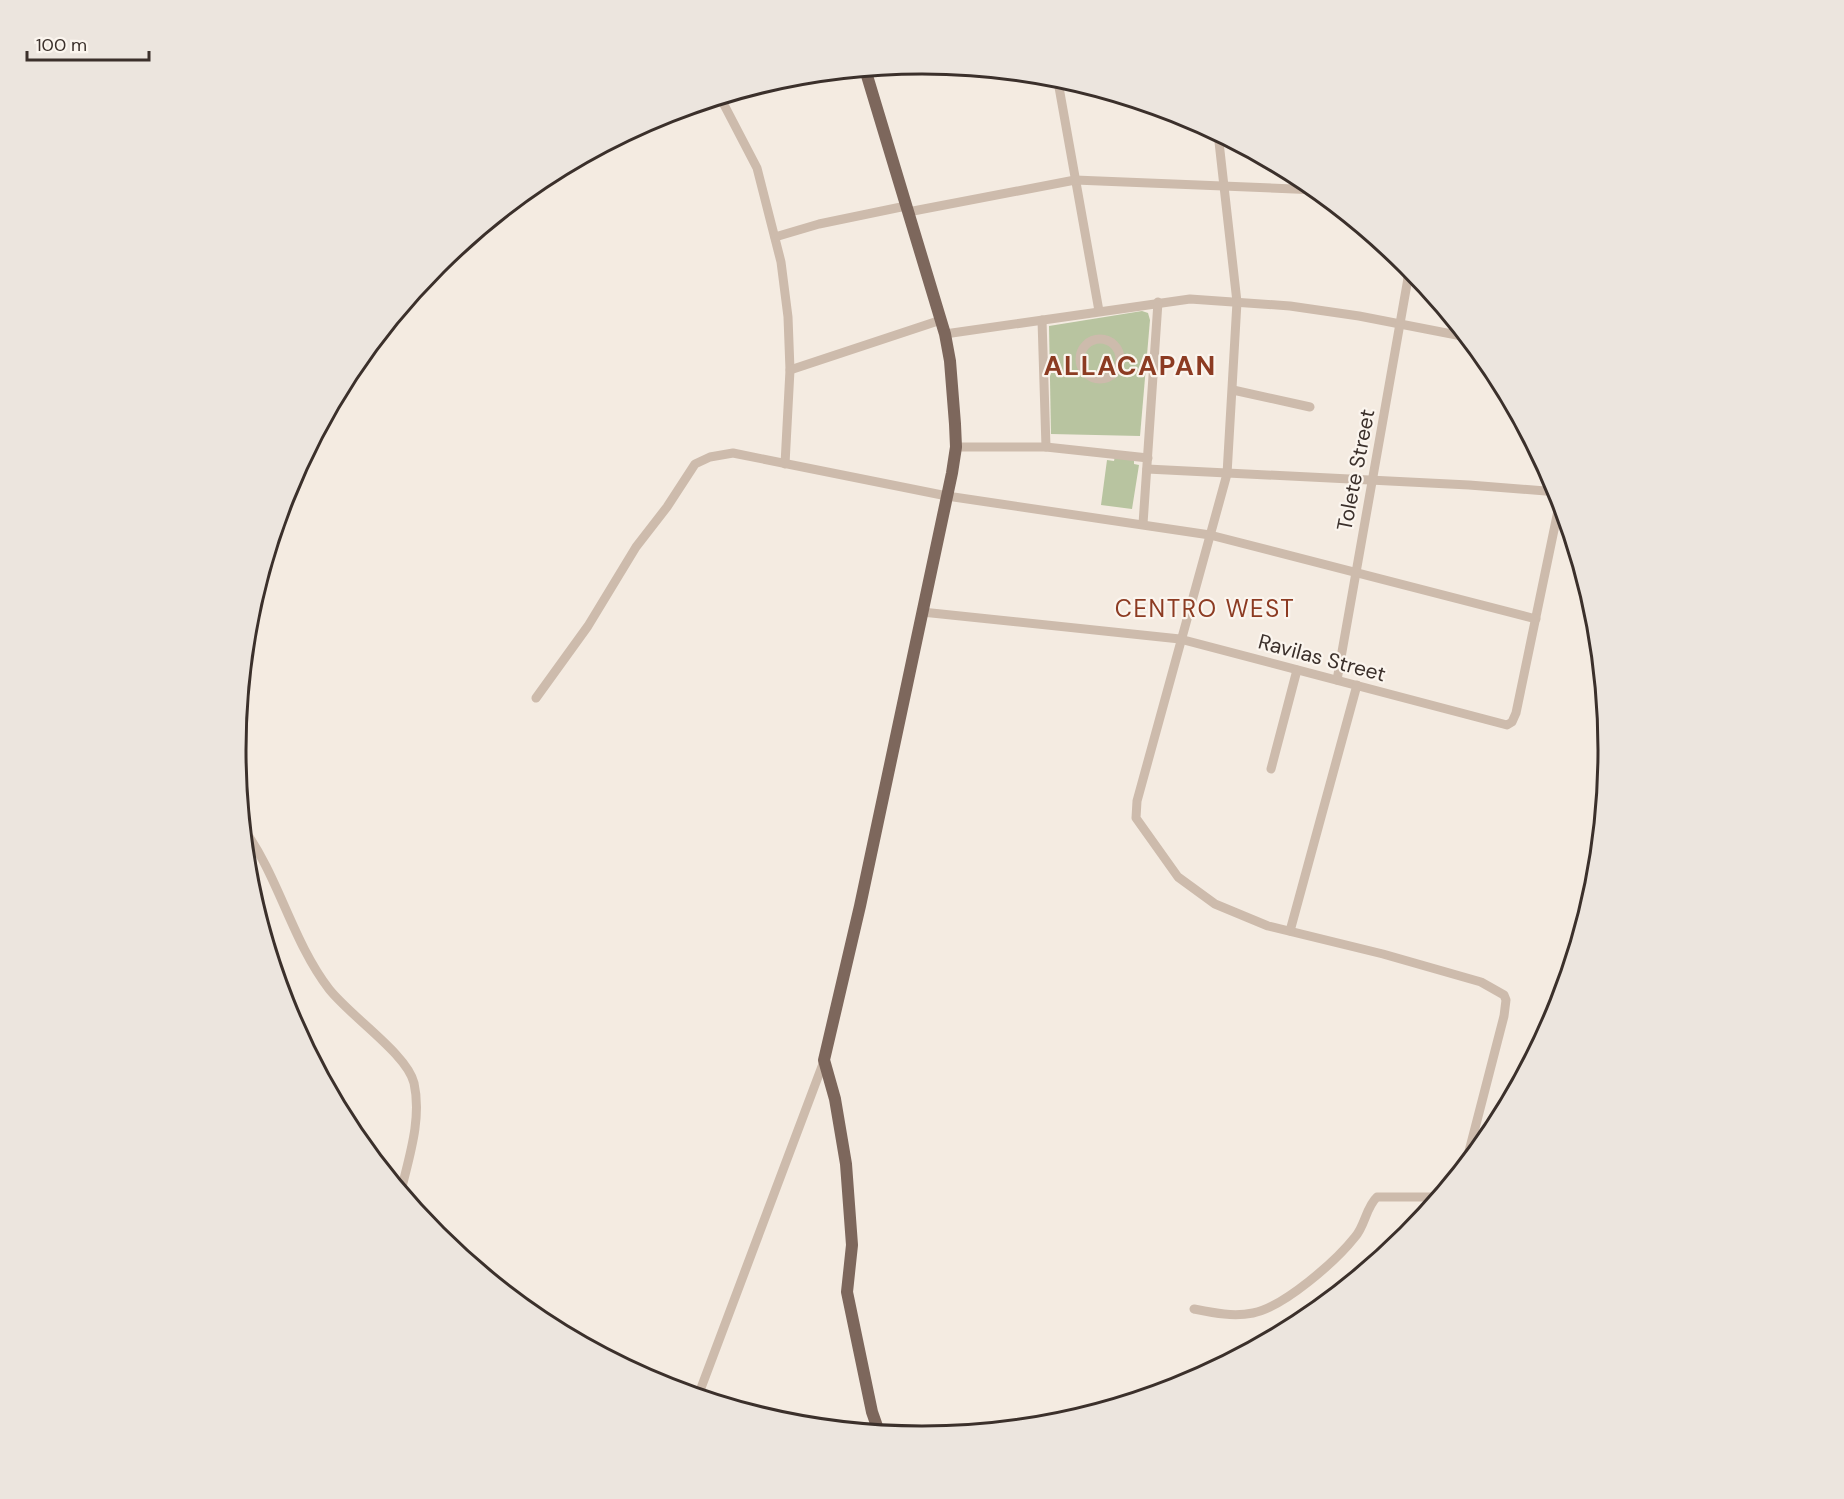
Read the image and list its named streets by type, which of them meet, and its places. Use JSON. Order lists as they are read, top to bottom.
{
  "streets": {
    "street": ["Tolete Street", "Ravilas Street"]
  },
  "crossings": [
    ["Tolete Street", "Ravilas Street"]
  ],
  "districts": ["ALLACAPAN", "CENTRO WEST"],
  "scale_bar": "100 m"
}
